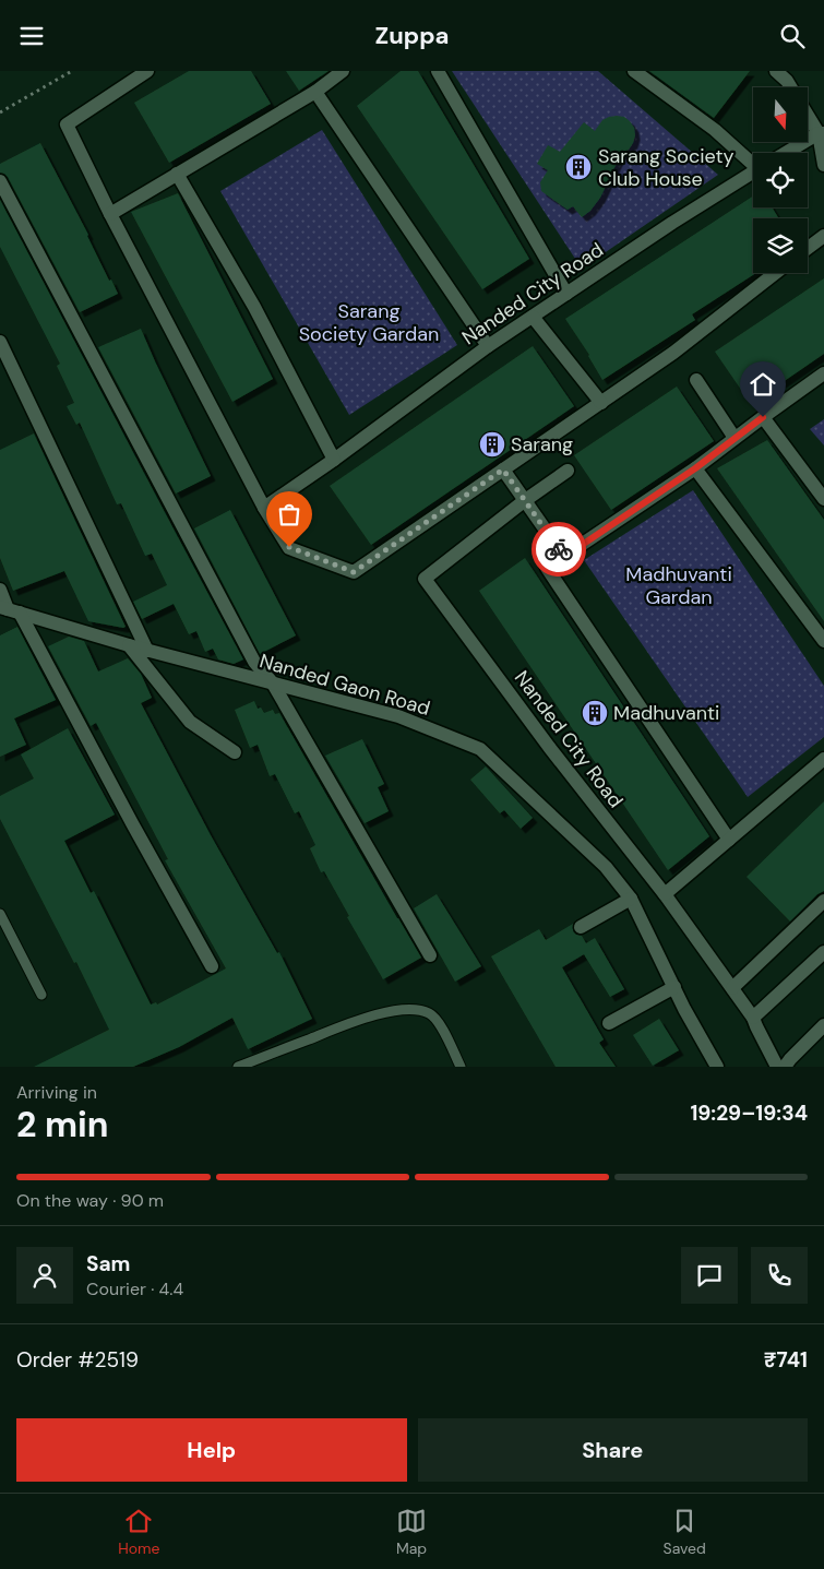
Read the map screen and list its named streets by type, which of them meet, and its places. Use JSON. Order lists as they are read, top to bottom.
{
  "streets": {
    "street": ["Nanded City Road", "Nanded Gaon Road"]
  },
  "parks": ["Sarang Society Gardan", "Madhuvanti Gardan"],
  "places": {
    "building": ["Sarang Society Club House", "Sarang", "Madhuvanti"]
  },
  "north": "bottom",
  "page": {
    "header": "Zuppa",
    "heading": ["2 min", "Arriving in", "19:29–19:34"],
    "panel": [
      "Sam",
      "Courier · 4.4",
      "Order #2519",
      "₹741"
    ],
    "bar": "On the way · 90 m",
    "buttons": ["Help", "Share"],
    "tabs": ["Home", "Map", "Saved"]
  }
}
